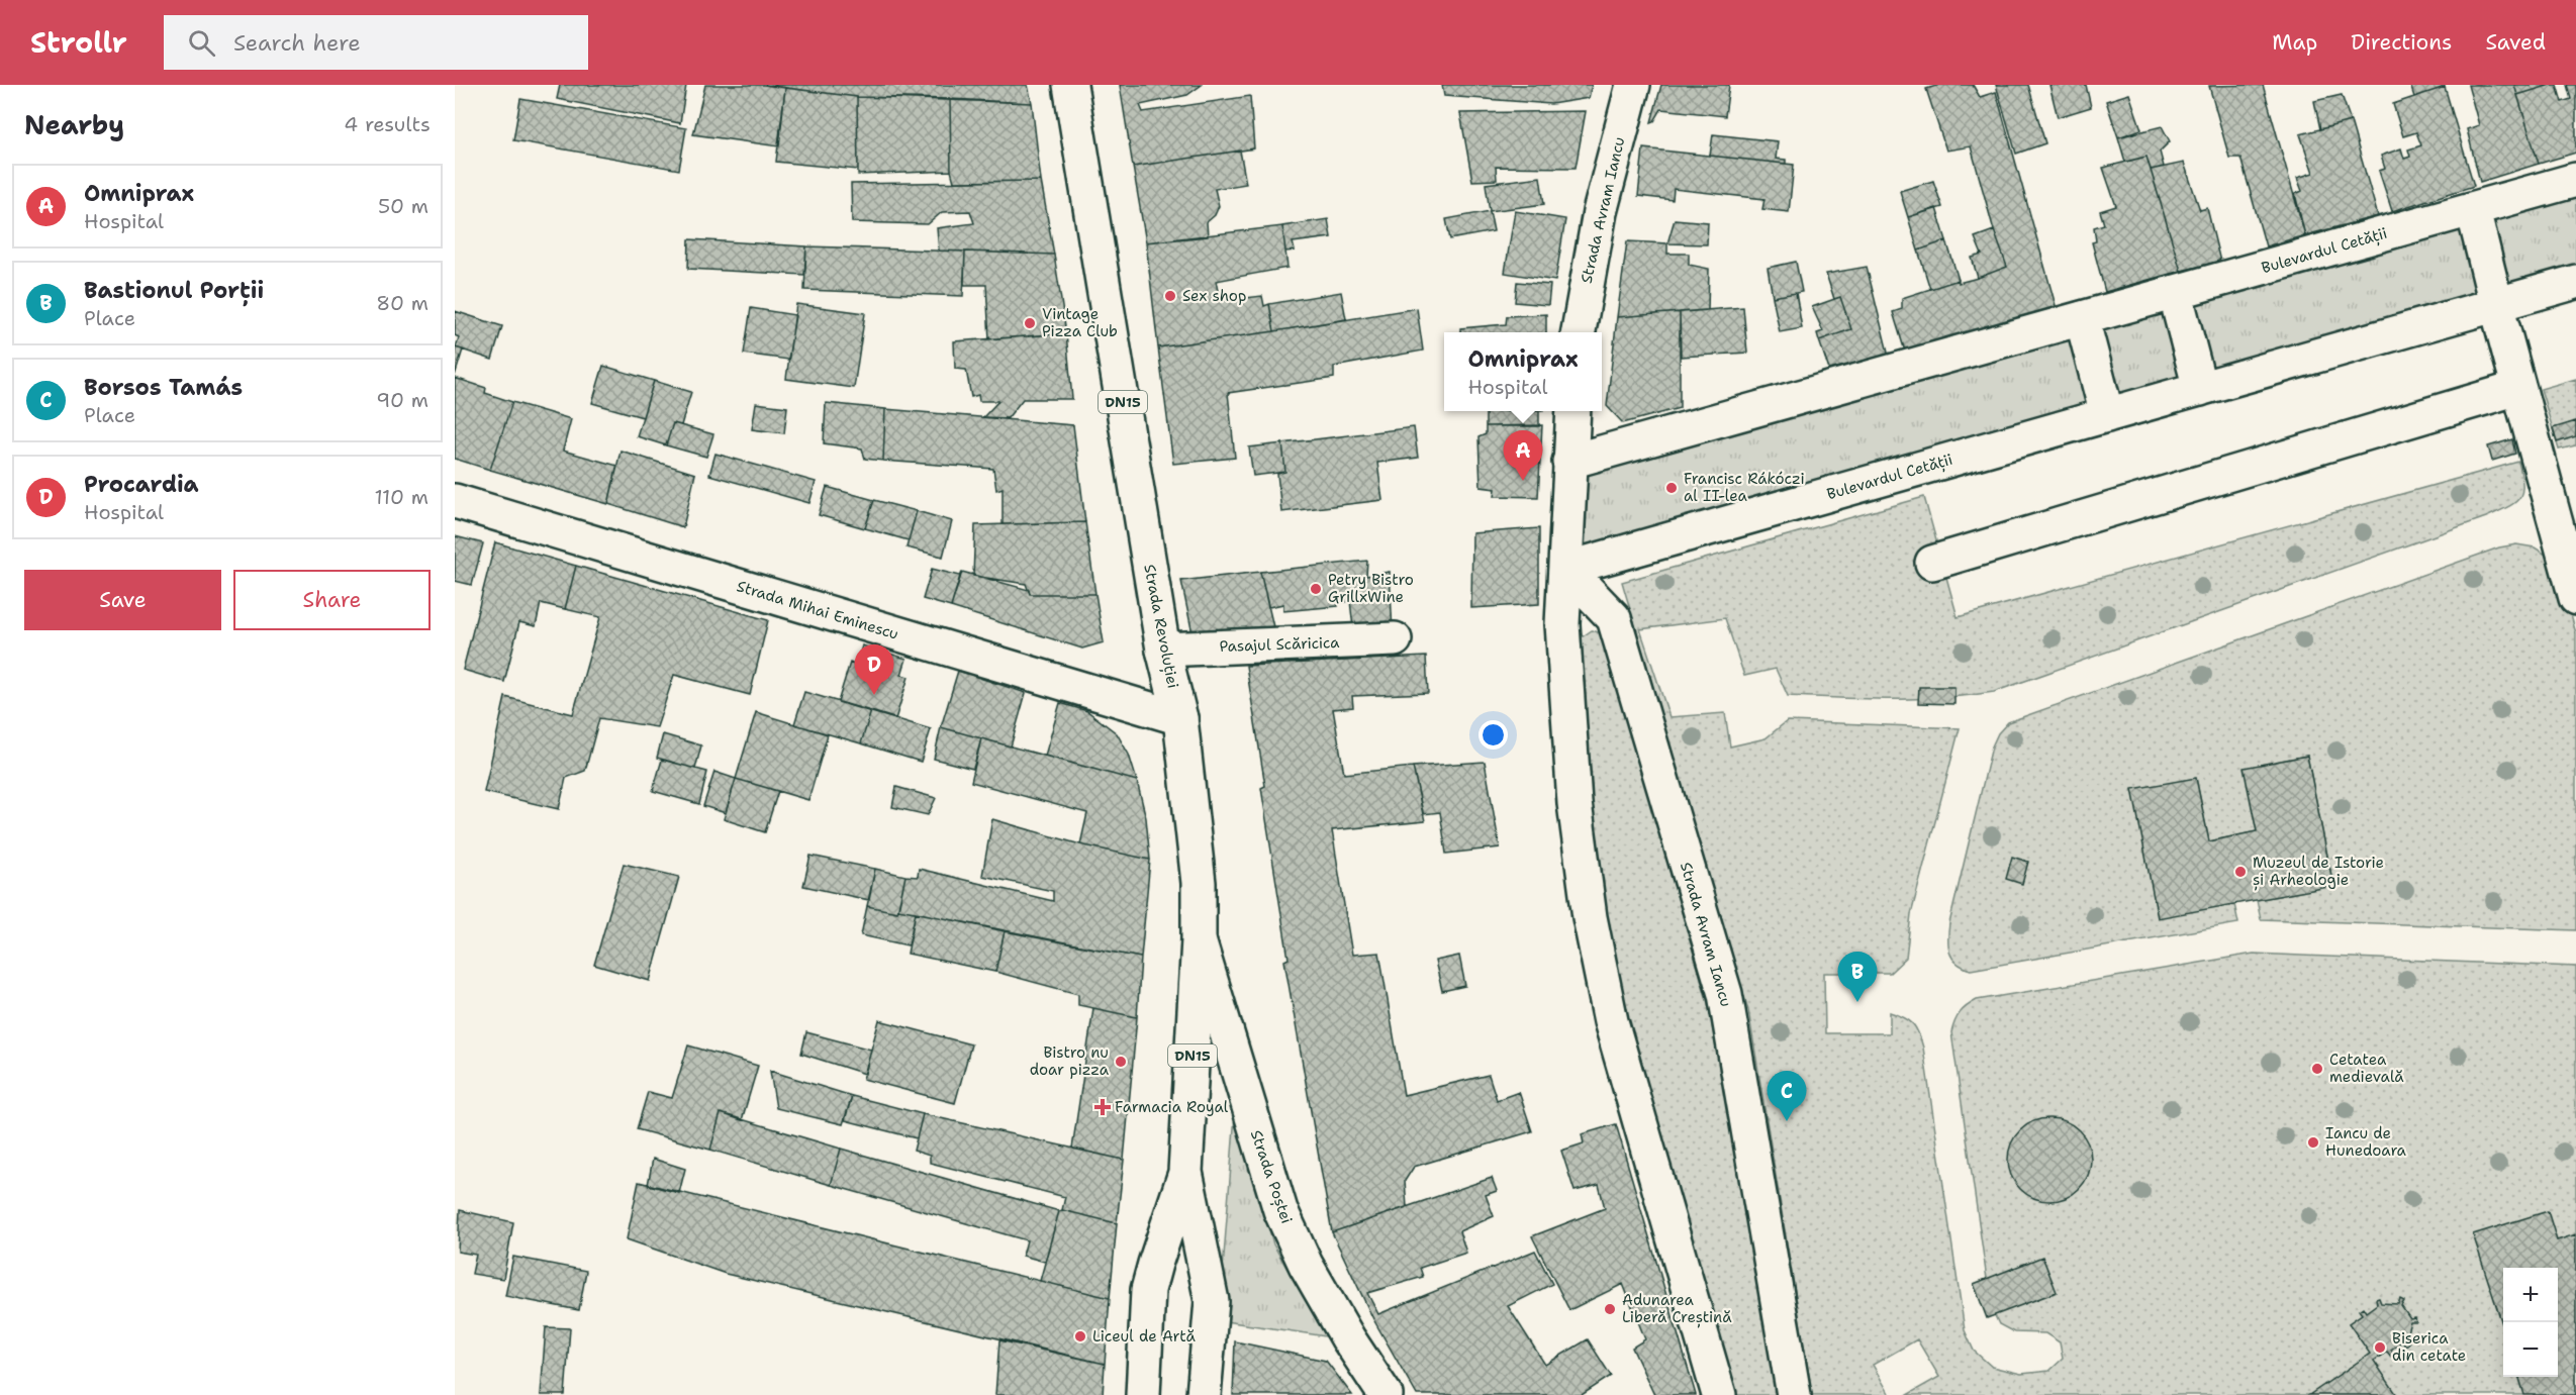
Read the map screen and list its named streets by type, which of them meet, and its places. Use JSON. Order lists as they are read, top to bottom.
{
  "streets": {
    "street": [
      "Strada Avram Iancu",
      "Bulevardul Cetății",
      "DN15",
      "Strada Mihai Eminescu",
      "Strada Revoluției",
      "Pasajul Scăricica",
      "Strada Poștei"
    ]
  },
  "crossings": [
    ["Strada Avram Iancu", "Bulevardul Cetății"],
    ["Strada Mihai Eminescu", "Strada Revoluției"],
    ["Strada Revoluției", "Pasajul Scăricica"],
    ["Strada Revoluției", "Strada Poștei"]
  ],
  "places": {
    "other": [
      "Sex shop",
      "Vintage Pizza Club",
      "Francisc Rákóczi al II-lea",
      "Petry Bistro GrillxWine",
      "Muzeul de Istorie și Arheologie",
      "Bistro nu doar pizza",
      "Cetatea medievală",
      "Iancu de Hunedoara",
      "Adunarea Liberă Creștină",
      "Liceul de Artă",
      "Biserica din cetate"
    ],
    "health": ["Farmacia Royal"]
  },
  "page": {
    "header": "Strollr",
    "search": "Search here",
    "nav": ["Map", "Directions", "Saved"],
    "heading": ["Nearby", "4 results"],
    "list": [
      {
        "mark": "A",
        "name": "Omniprax",
        "note": "Hospital",
        "value": "50 m"
      },
      {
        "mark": "B",
        "name": "Bastionul Porții",
        "note": "Place",
        "value": "80 m"
      },
      {
        "mark": "C",
        "name": "Borsos Tamás",
        "note": "Place",
        "value": "90 m"
      },
      {
        "mark": "D",
        "name": "Procardia",
        "note": "Hospital",
        "value": "110 m"
      }
    ],
    "popup": ["Omniprax", "Hospital"],
    "pins": [
      "A",
      "D",
      "B",
      "C"
    ],
    "buttons": ["Save", "Share"],
    "map_buttons": ["+", "−"]
  }
}
